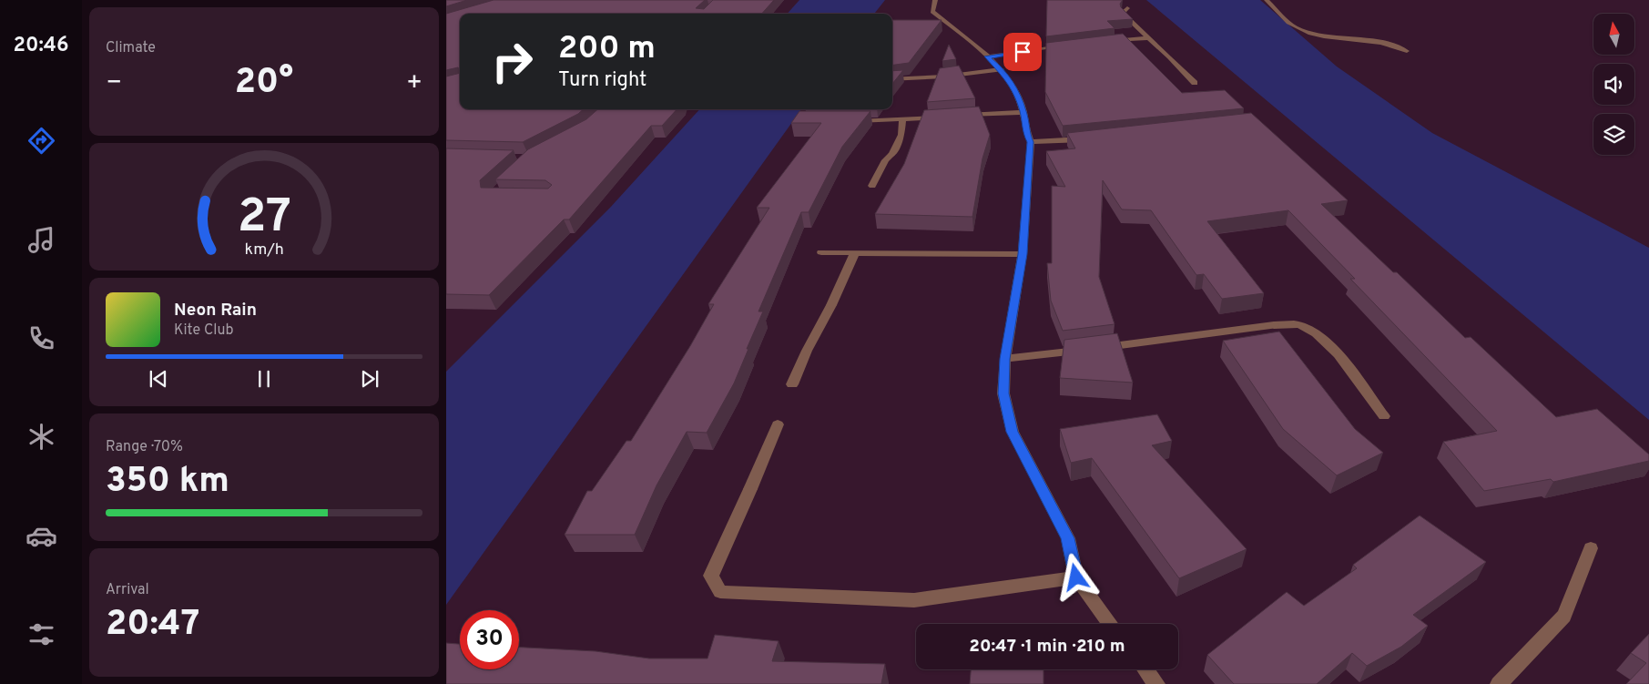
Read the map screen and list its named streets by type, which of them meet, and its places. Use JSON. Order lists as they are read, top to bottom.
{
  "north": "top",
  "page": {
    "tabs": "20:46",
    "tile": [
      "Climate",
      ["Range · 70%", "350 km"],
      ["Arrival", "20:47"]
    ],
    "turn": ["200 m", "Turn right"],
    "heat": ["−", "20°", "+"],
    "song": ["Neon Rain", "Kite Club"],
    "limit": "30",
    "trip": "20:47 · 1 min · 210 m",
    "gauge": ["27", "km/h"]
  }
}
